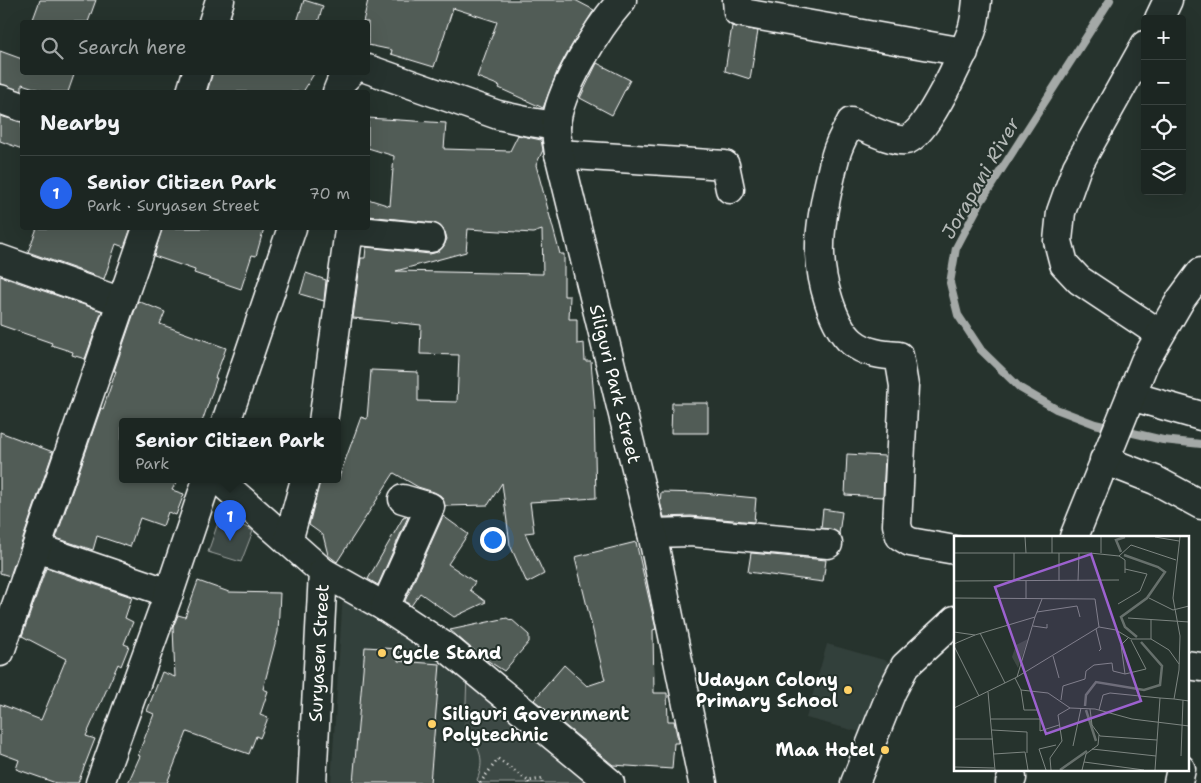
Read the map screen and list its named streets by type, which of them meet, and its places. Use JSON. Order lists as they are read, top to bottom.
{
  "streets": {
    "street": ["Siliguri Park Street", "Suryasen Street"]
  },
  "water": ["Jorapani River"],
  "places": [
    "Cycle Stand",
    "Udayan Colony Primary School",
    "Siliguri Government Polytechnic",
    "Maa Hotel"
  ],
  "page": {
    "map_buttons": ["+", "−"],
    "search": "Search here",
    "heading": "Nearby",
    "list": [
      {
        "mark": "1",
        "name": "Senior Citizen Park",
        "note": "Park · Suryasen Street",
        "value": "70 m"
      }
    ],
    "popup": ["Senior Citizen Park", "Park"],
    "pins": "1"
  }
}
